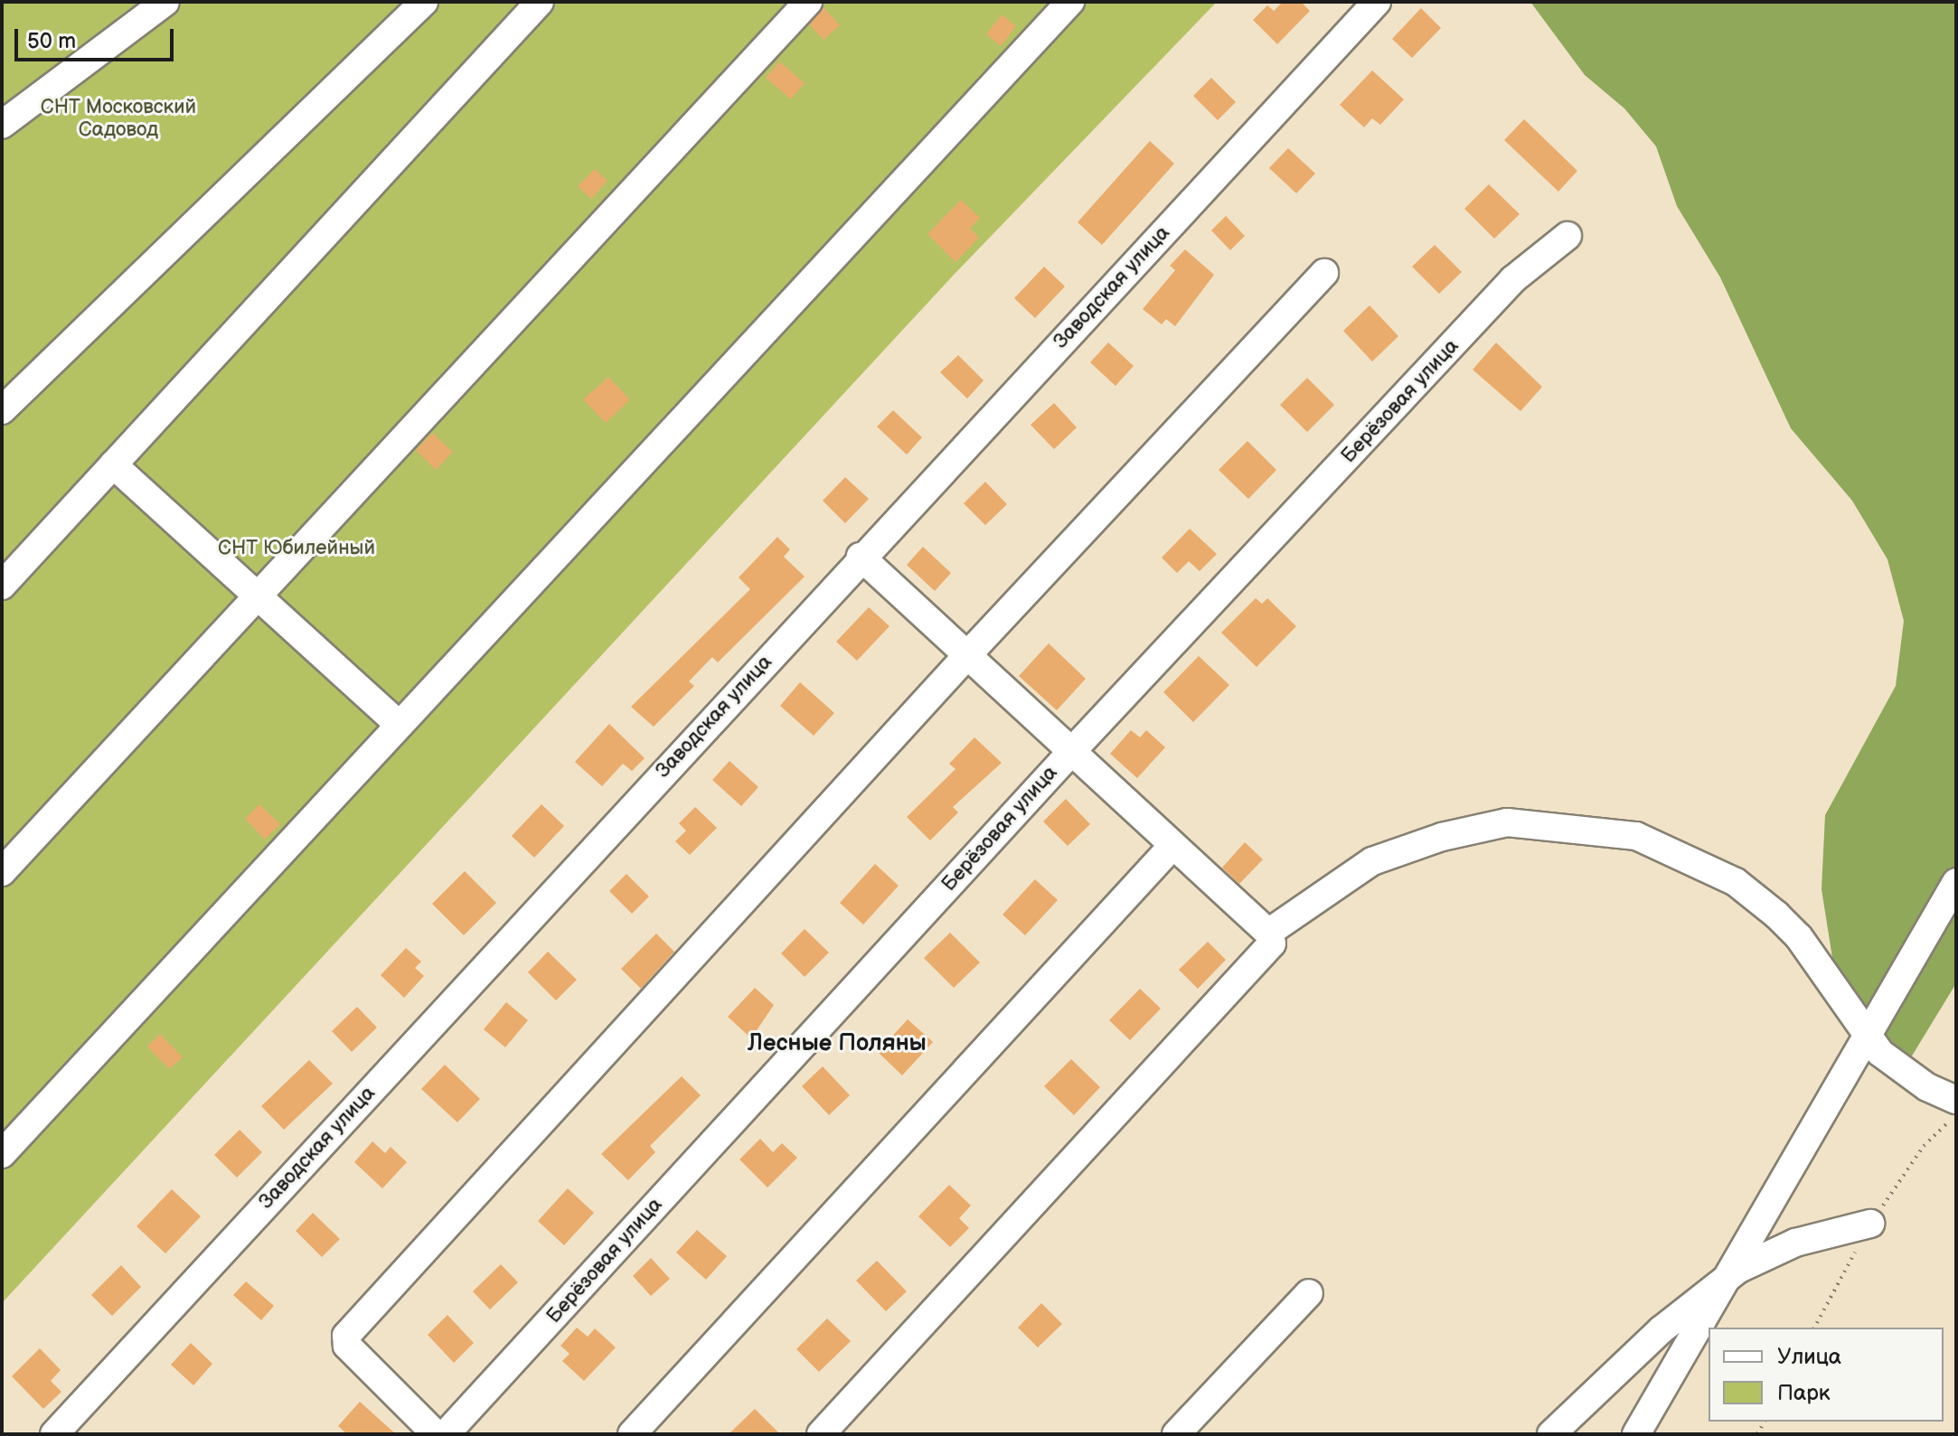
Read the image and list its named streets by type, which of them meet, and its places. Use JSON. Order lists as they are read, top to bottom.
{
  "streets": {
    "street": ["Заводская улица", "Берёзовая улица"]
  },
  "districts": ["Лесные Поляны"],
  "parks": ["СНТ Московский Садовод", "СНТ Юбилейный"],
  "legend": ["Улица", "Парк"],
  "scale_bar": "50 m"
}
